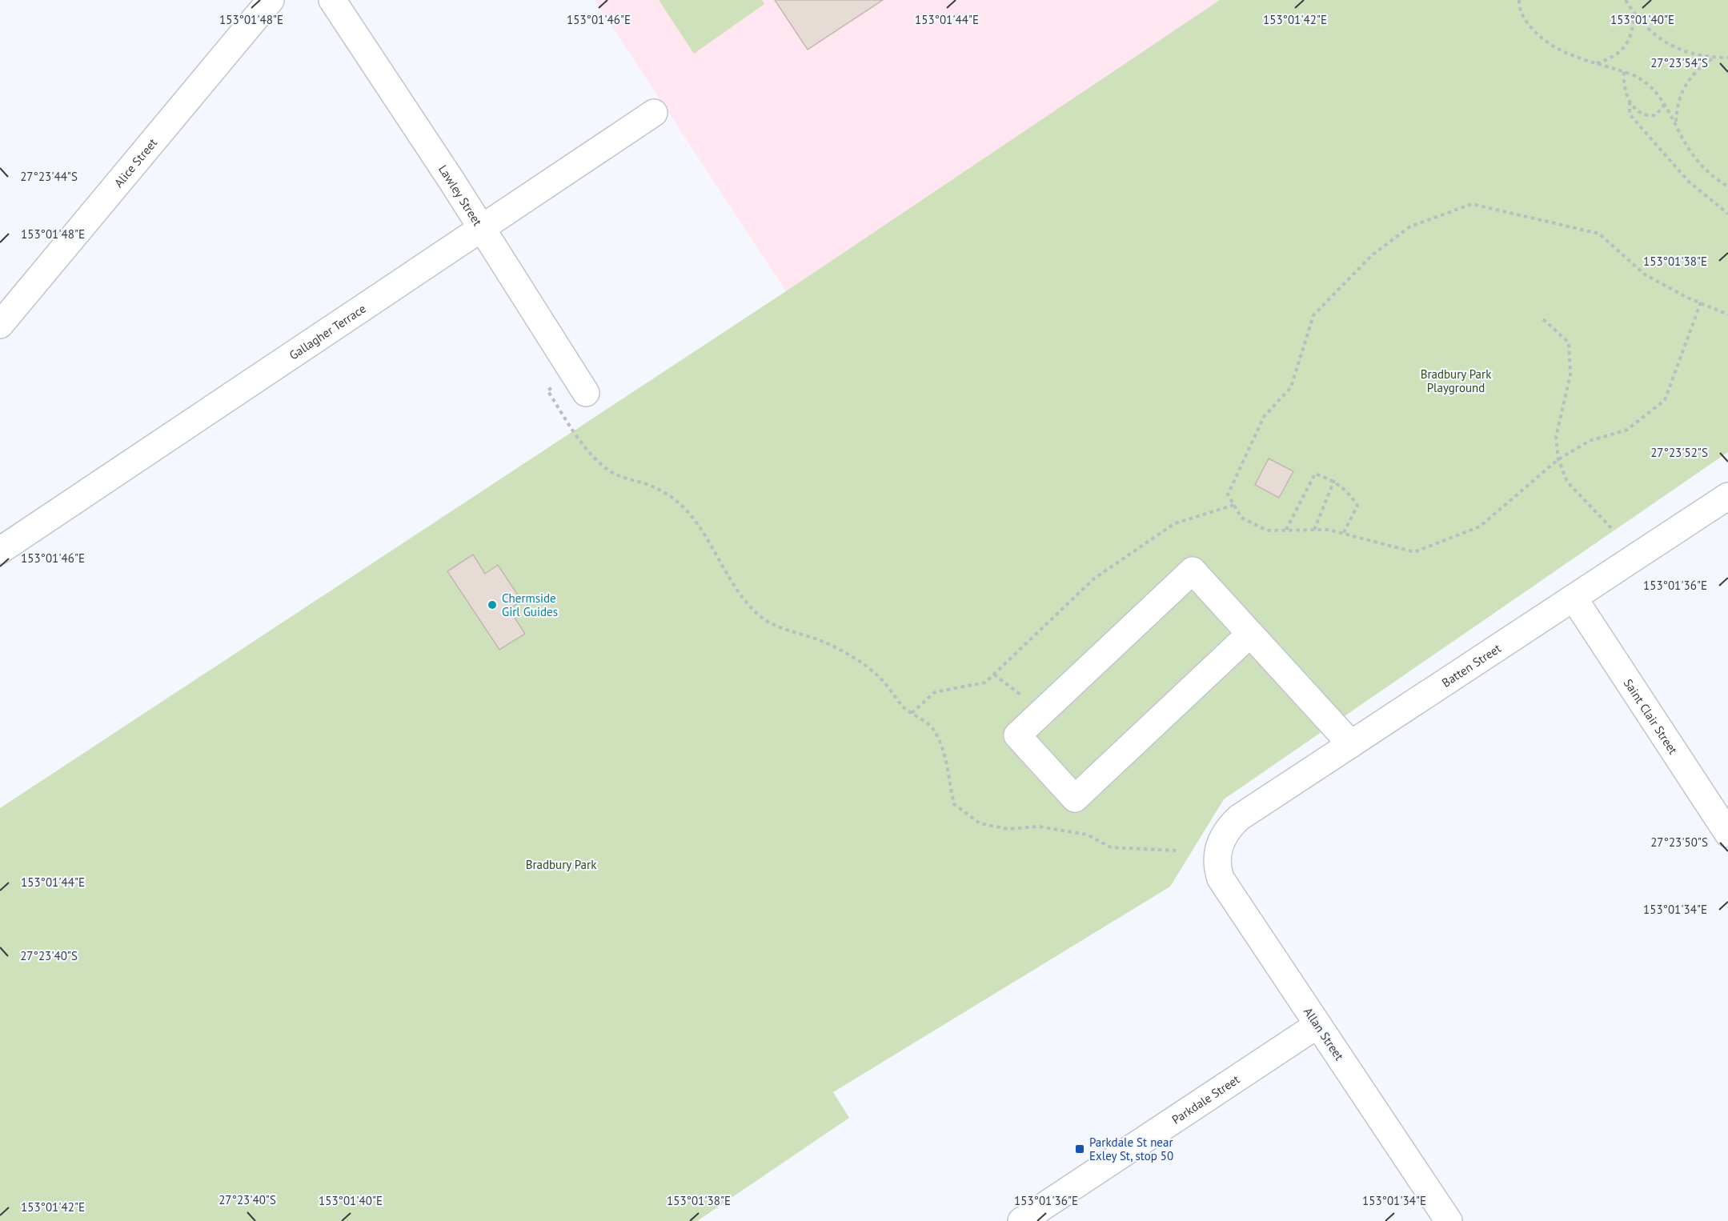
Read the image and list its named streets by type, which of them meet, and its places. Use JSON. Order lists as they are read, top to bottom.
{
  "streets": {
    "street": [
      "Alice Street",
      "Lawley Street",
      "Gallagher Terrace",
      "Batten Street",
      "Saint Clair Street",
      "Allan Street",
      "Parkdale Street"
    ]
  },
  "crossings": [
    ["Lawley Street", "Gallagher Terrace"],
    ["Batten Street", "Saint Clair Street"],
    ["Batten Street", "Allan Street"],
    ["Allan Street", "Parkdale Street"]
  ],
  "parks": ["Bradbury Park Playground", "Bradbury Park"],
  "places": {
    "other": ["Chermside Girl Guides"],
    "transit": ["Parkdale St near Exley St, stop 50"]
  },
  "coordinates": [
    "153°01'48\"E",
    "153°01'46\"E",
    "153°01'44\"E",
    "153°01'42\"E",
    "153°01'40\"E",
    "27°23'54\"S",
    "27°23'44\"S",
    "153°01'38\"E",
    "27°23'52\"S",
    "153°01'36\"E",
    "27°23'50\"S",
    "153°01'34\"E",
    "27°23'40\"S"
  ]
}
